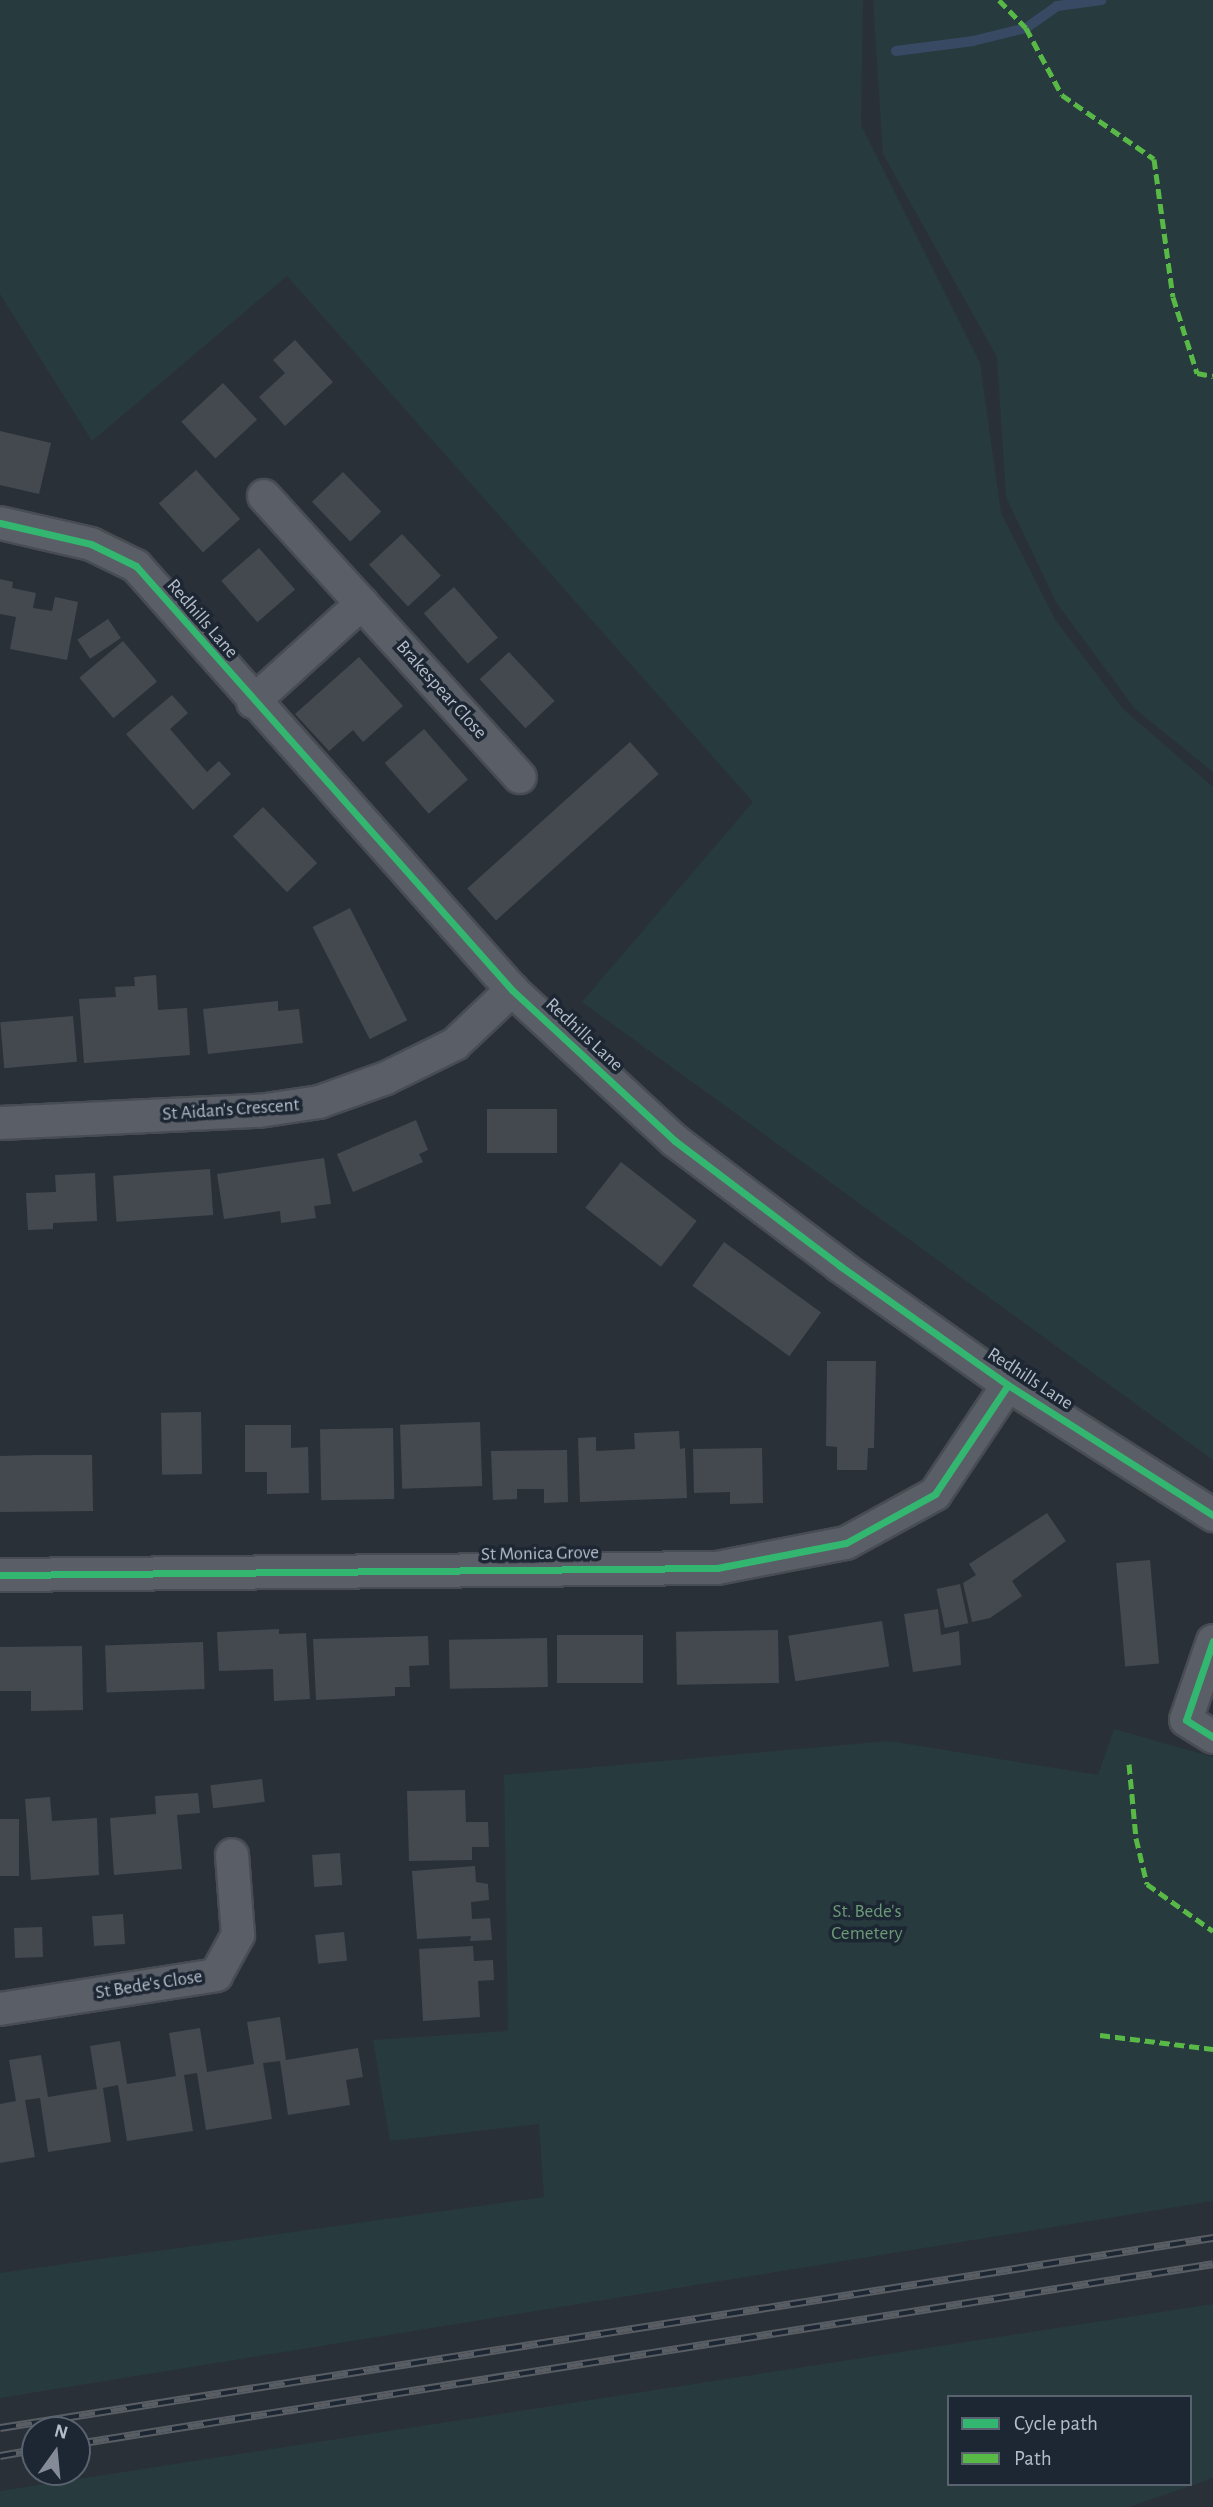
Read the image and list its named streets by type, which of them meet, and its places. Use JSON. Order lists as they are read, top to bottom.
{
  "streets": {
    "street": [
      "Redhills Lane",
      "Brakespear Close",
      "St Aidan's Crescent",
      "St Monica Grove",
      "St Bede's Close"
    ]
  },
  "crossings": [
    ["Redhills Lane", "St Aidan's Crescent"],
    ["Redhills Lane", "St Monica Grove"]
  ],
  "parks": ["St. Bede's Cemetery"],
  "legend": ["Cycle path", "Path"],
  "north": "top"
}
